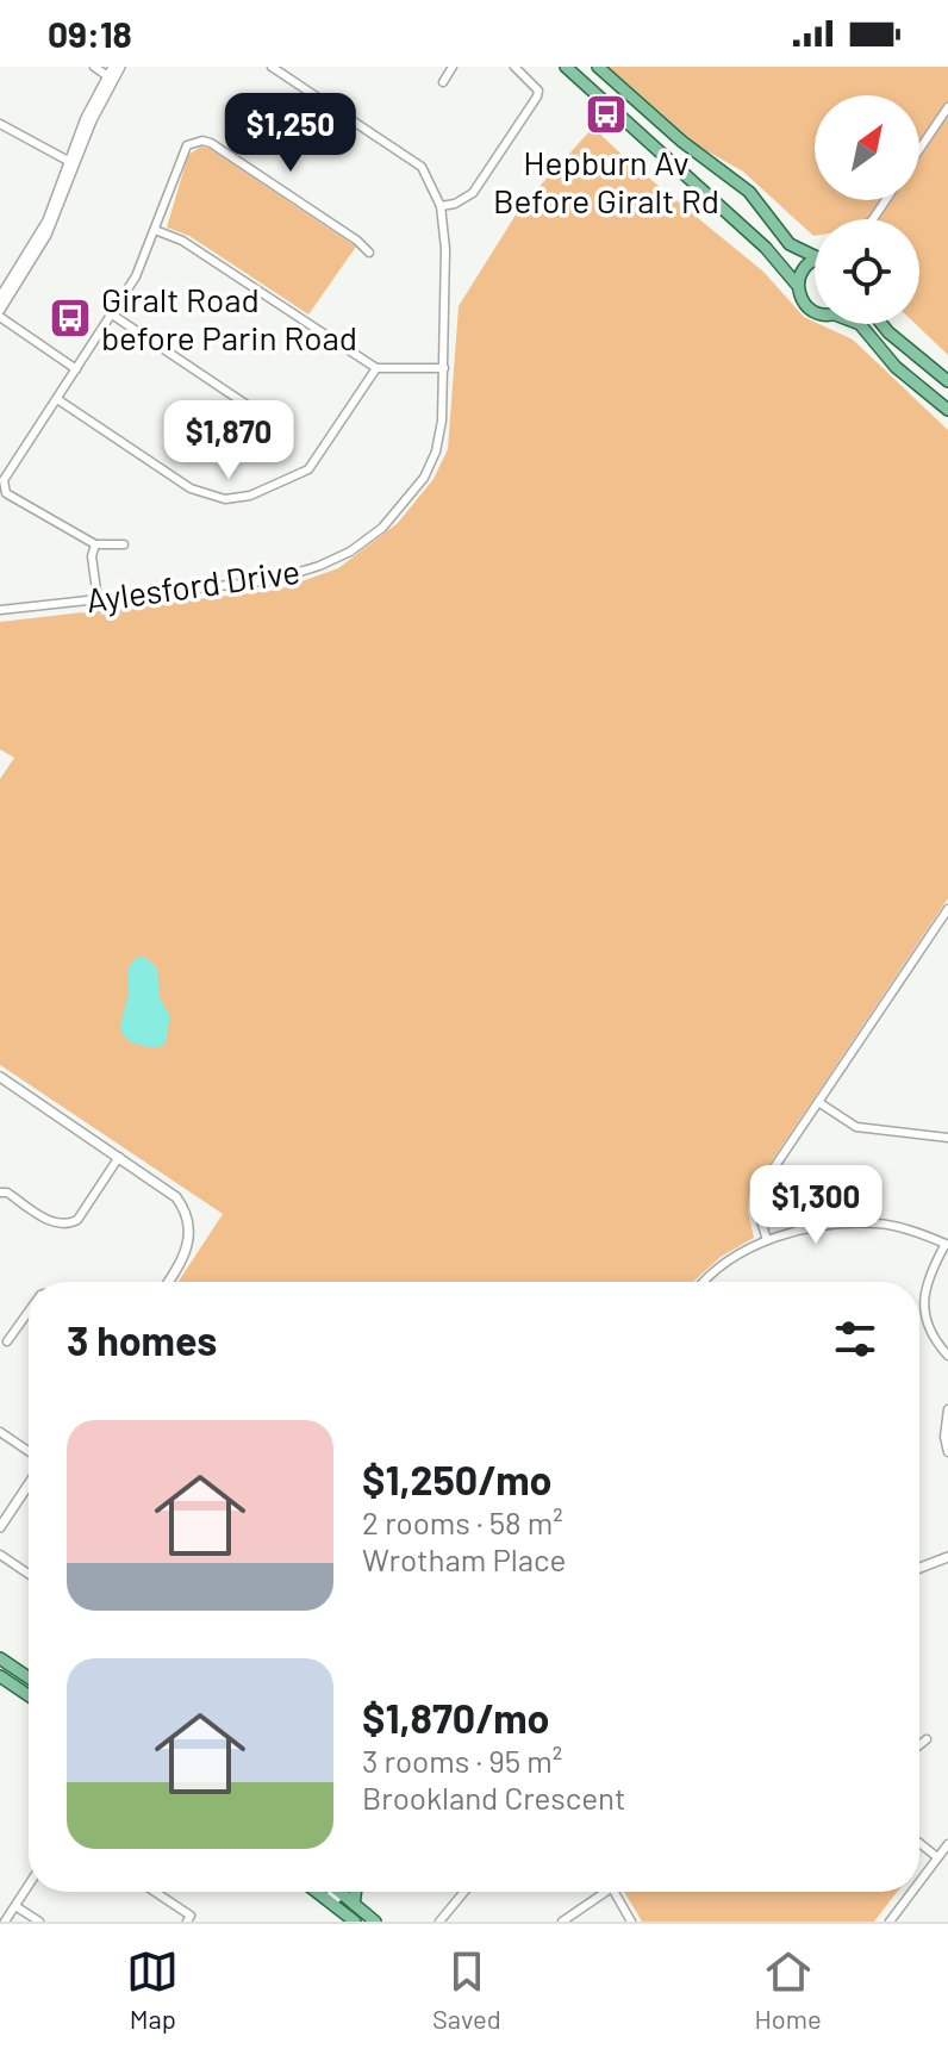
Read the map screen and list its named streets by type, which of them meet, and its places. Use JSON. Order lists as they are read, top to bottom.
{
  "streets": {
    "street": ["Aylesford Drive"]
  },
  "places": {
    "bus stop": ["Hepburn Av Before Giralt Rd", "Giralt Road before Parin Road"]
  },
  "north": "top right",
  "page": {
    "status": "09:18",
    "price": ["$1,250", "$1,870", "$1,300"],
    "heading": "3 homes",
    "list": [
      {
        "name": "$1,250/mo",
        "note": "2 rooms · 58 m² · Wrotham Place"
      },
      {
        "name": "$1,870/mo",
        "note": "3 rooms · 95 m² · Brookland Crescent"
      }
    ],
    "tabs": ["Map", "Saved", "Home"]
  }
}
